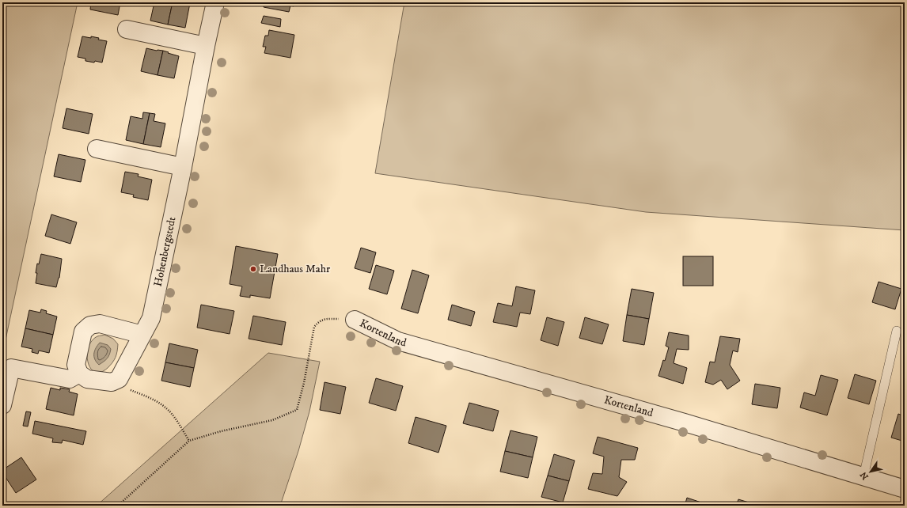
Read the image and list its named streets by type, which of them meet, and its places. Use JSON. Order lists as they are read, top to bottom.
{
  "streets": {
    "street": ["Hohenbergstedt", "Kortenland"]
  },
  "places": ["Landhaus Mahr"],
  "north": "bottom left"
}
